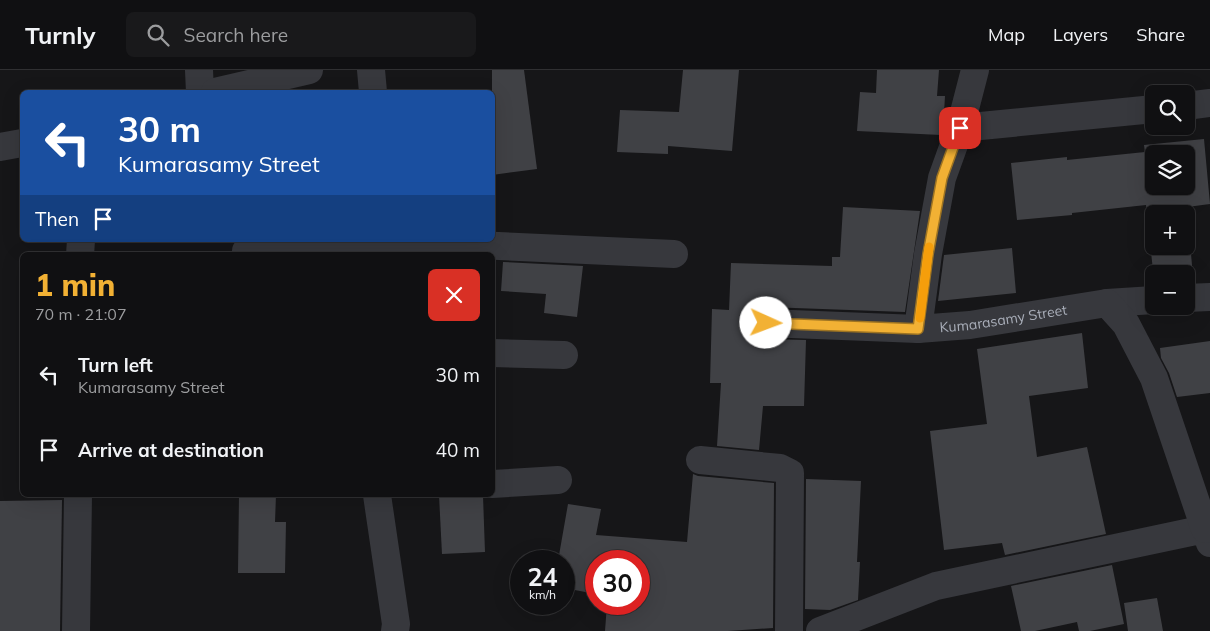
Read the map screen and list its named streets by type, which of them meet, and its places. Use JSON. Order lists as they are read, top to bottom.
{
  "streets": {
    "street": ["Kumarasamy Street"]
  },
  "page": {
    "header": "Turnly",
    "search": "Search here",
    "nav": ["Map", "Layers", "Share"],
    "map_buttons": ["+", "−"],
    "turn": ["30 m", "Kumarasamy Street"],
    "then": "Then",
    "heading": ["1 min", "70 m · 21:07"],
    "list": [
      {
        "name": "Turn left",
        "note": "Kumarasamy Street",
        "value": "30 m"
      },
      {
        "name": "Arrive at destination",
        "value": "40 m"
      }
    ],
    "speed": "24 km/h",
    "limit": "30"
  }
}
